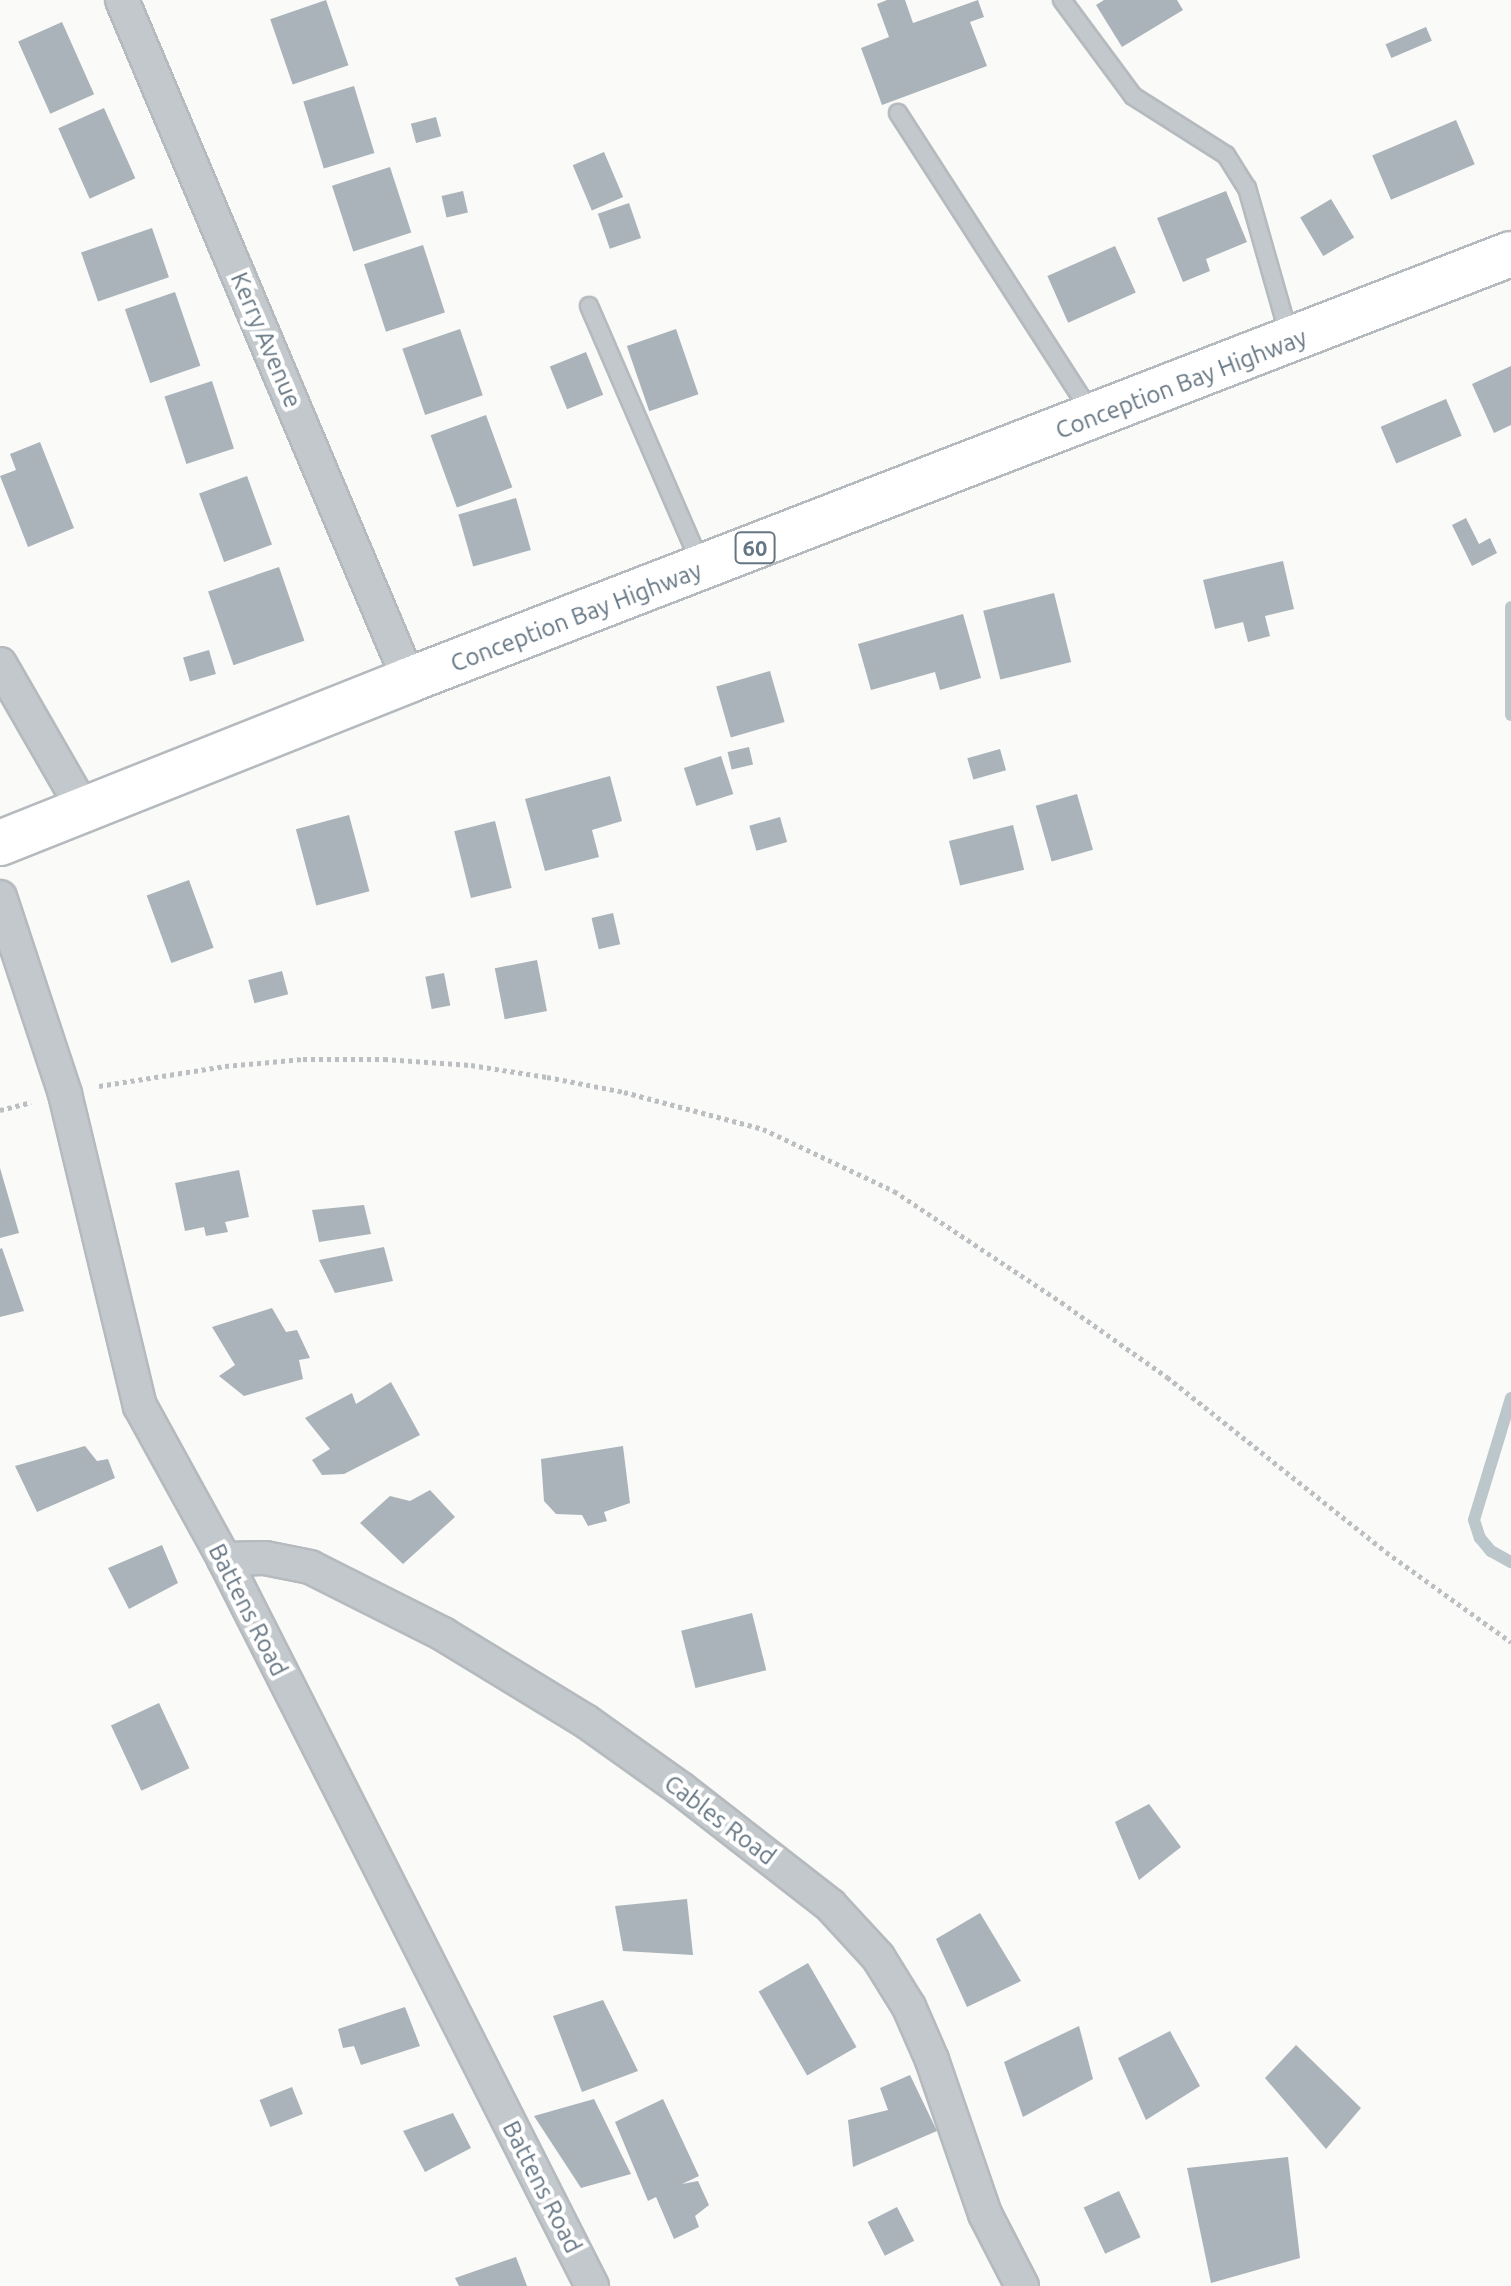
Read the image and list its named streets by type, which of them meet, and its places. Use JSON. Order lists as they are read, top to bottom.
{
  "streets": {
    "main road": ["Conception Bay Highway", "60"],
    "street": ["Kerry Avenue", "Battens Road", "Cables Road"]
  },
  "crossings": [
    ["Kerry Avenue", "Conception Bay Highway"],
    ["Battens Road", "Cables Road"]
  ]
}
